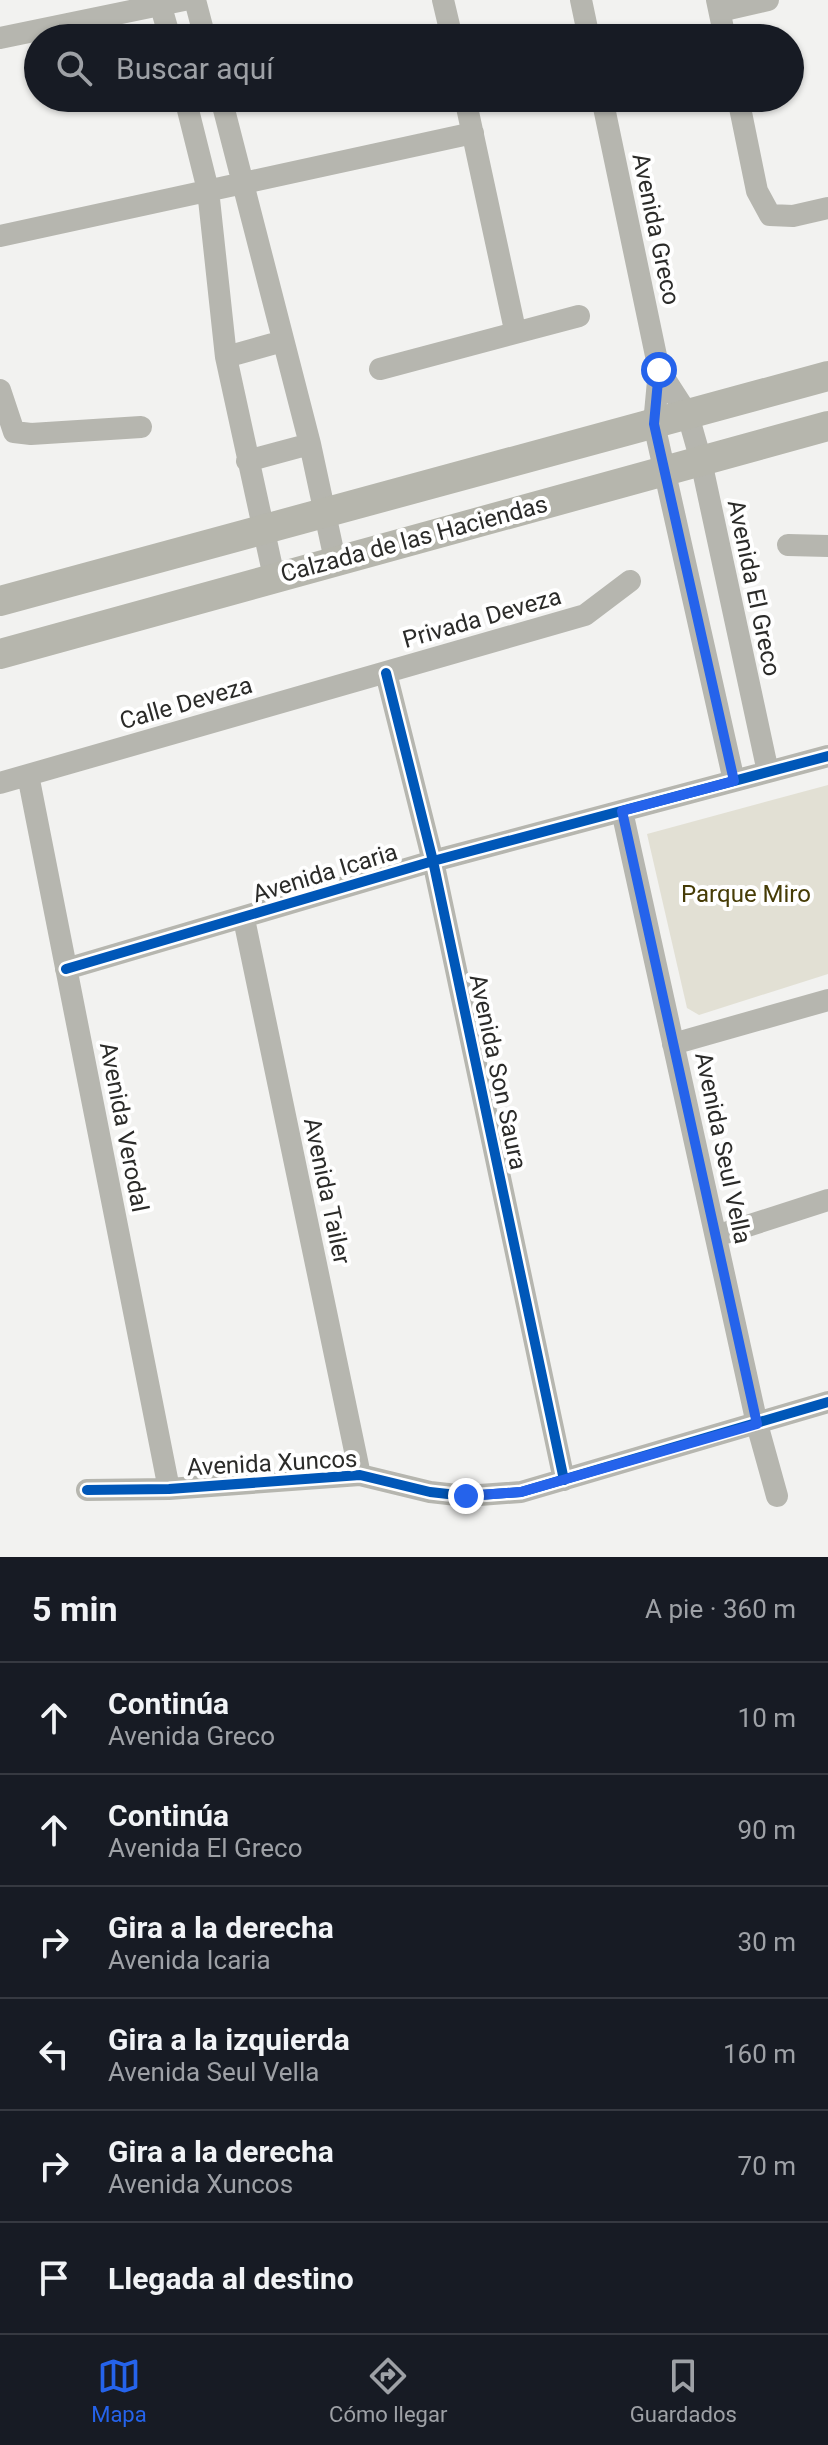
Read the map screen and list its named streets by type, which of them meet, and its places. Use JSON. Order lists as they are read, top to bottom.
{
  "streets": {
    "main road": ["Calzada de las Haciendas"],
    "street": [
      "Avenida Greco",
      "Avenida El Greco",
      "Privada Deveza",
      "Calle Deveza",
      "Avenida Icaria",
      "Avenida Son Saura",
      "Avenida Verodal",
      "Avenida Seul Vella",
      "Avenida Tailer",
      "Avenida Xuncos"
    ]
  },
  "crossings": [
    ["Avenida Greco", "Calzada de las Haciendas"],
    ["Avenida Greco", "Avenida El Greco"],
    ["Calzada de las Haciendas", "Avenida El Greco"],
    ["Avenida El Greco", "Avenida Icaria"],
    ["Privada Deveza", "Calle Deveza"],
    ["Privada Deveza", "Avenida Son Saura"],
    ["Calle Deveza", "Avenida Son Saura"],
    ["Calle Deveza", "Avenida Verodal"],
    ["Avenida Icaria", "Avenida Son Saura"],
    ["Avenida Icaria", "Avenida Verodal"],
    ["Avenida Icaria", "Avenida Seul Vella"],
    ["Avenida Icaria", "Avenida Tailer"],
    ["Avenida Son Saura", "Avenida Xuncos"],
    ["Avenida Verodal", "Avenida Xuncos"],
    ["Avenida Seul Vella", "Avenida Xuncos"],
    ["Avenida Tailer", "Avenida Xuncos"]
  ],
  "parks": ["Parque Miro"],
  "page": {
    "search": "Buscar aquí",
    "heading": ["5 min", "A pie · 360 m"],
    "list": [
      ["Continúa", "Avenida Greco", "10 m"],
      ["Continúa", "Avenida El Greco", "90 m"],
      ["Gira a la derecha", "Avenida Icaria", "30 m"],
      ["Gira a la izquierda", "Avenida Seul Vella", "160 m"],
      ["Gira a la derecha", "Avenida Xuncos", "70 m"],
      "Llegada al destino"
    ],
    "nav": ["Mapa", "Cómo llegar", "Guardados"]
  }
}
